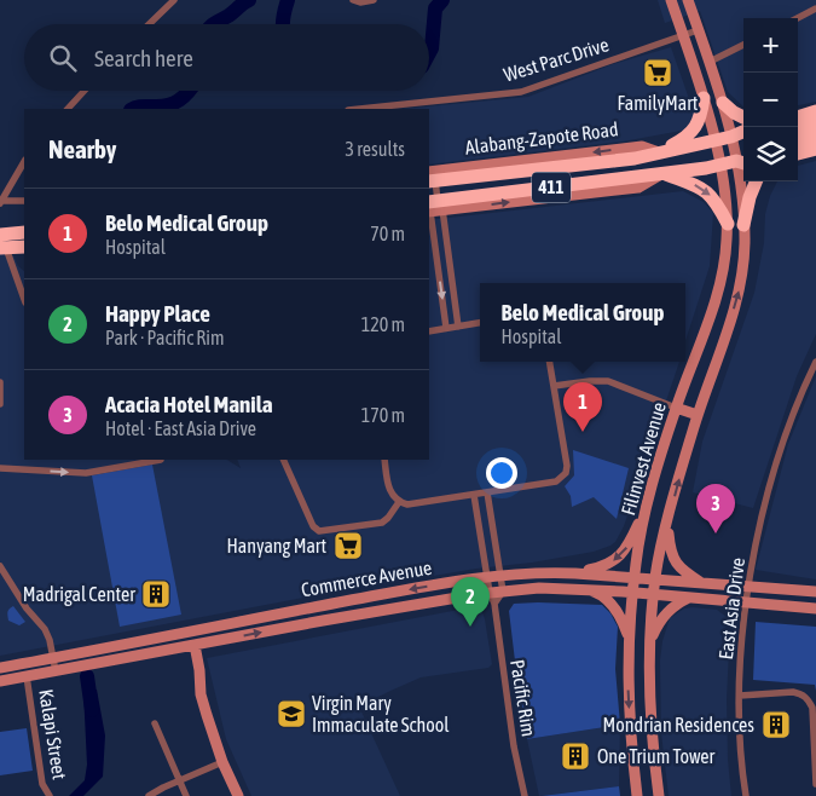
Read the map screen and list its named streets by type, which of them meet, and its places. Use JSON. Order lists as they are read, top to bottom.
{
  "streets": {
    "highway": ["Alabang-Zapote Road", "411"],
    "main road": ["Filinvest Avenue", "Commerce Avenue"],
    "street": [
      "West Parc Drive",
      "East Asia Drive",
      "Pacific Rim",
      "Kalapi Street"
    ]
  },
  "crossings": [
    ["West Parc Drive", "Filinvest Avenue"],
    ["Alabang-Zapote Road", "Filinvest Avenue"],
    ["411", "Filinvest Avenue"],
    ["Filinvest Avenue", "Commerce Avenue"],
    ["Commerce Avenue", "East Asia Drive"],
    ["Commerce Avenue", "Pacific Rim"],
    ["Commerce Avenue", "Kalapi Street"]
  ],
  "places": {
    "supermarket": ["FamilyMart", "Hanyang Mart"],
    "building": ["Madrigal Center", "Mondrian Residences", "One Trium Tower"],
    "school or university": ["Virgin Mary Immaculate School"]
  },
  "page": {
    "map_buttons": ["+", "−"],
    "search": "Search here",
    "heading": ["Nearby", "3 results"],
    "list": [
      {
        "mark": "1",
        "name": "Belo Medical Group",
        "note": "Hospital",
        "value": "70 m"
      },
      {
        "mark": "2",
        "name": "Happy Place",
        "note": "Park · Pacific Rim",
        "value": "120 m"
      },
      {
        "mark": "3",
        "name": "Acacia Hotel Manila",
        "note": "Hotel · East Asia Drive",
        "value": "170 m"
      }
    ],
    "popup": ["Belo Medical Group", "Hospital"],
    "pins": ["1", "3", "2"]
  }
}
